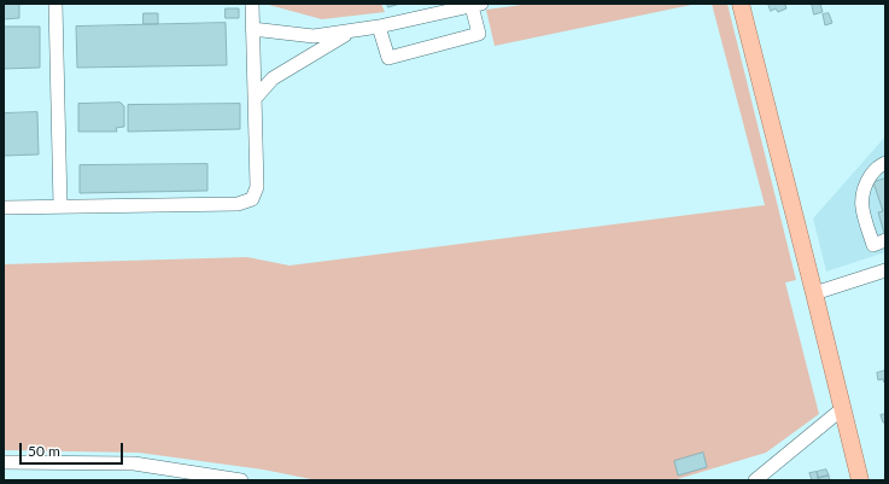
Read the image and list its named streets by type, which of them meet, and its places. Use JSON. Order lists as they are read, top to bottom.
{
  "scale_bar": "50 m"
}
